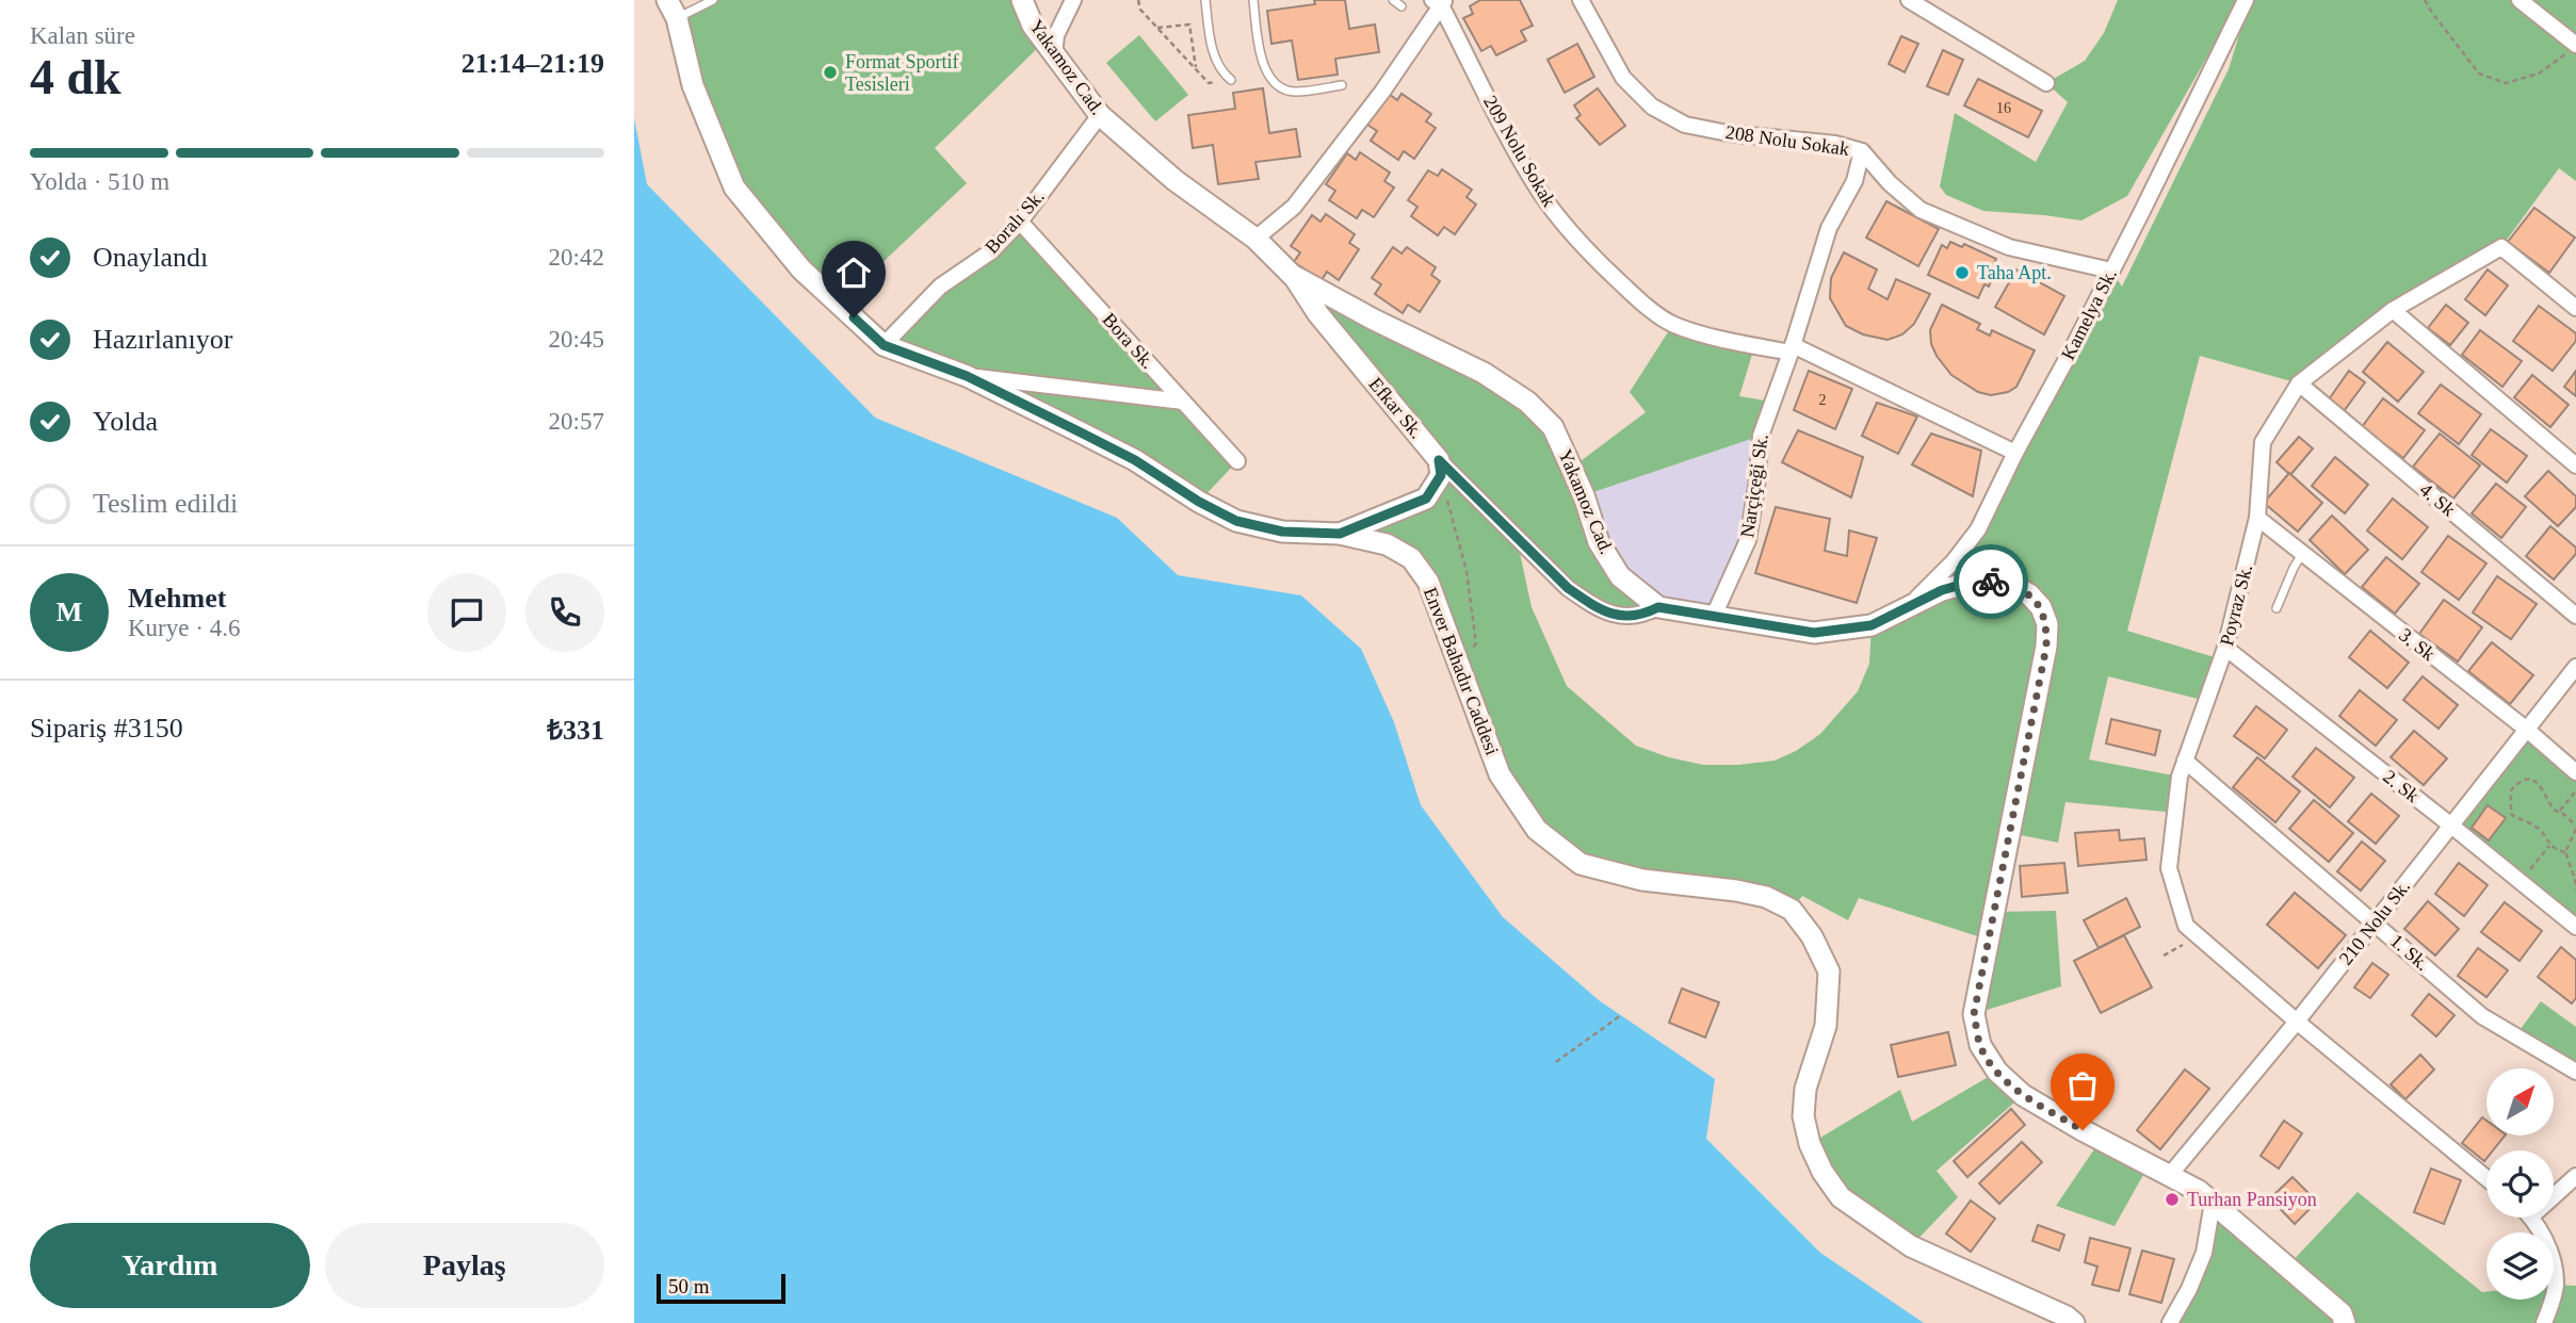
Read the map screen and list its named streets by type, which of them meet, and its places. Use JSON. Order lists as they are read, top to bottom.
{
  "streets": {
    "street": [
      "Yakamoz Cad.",
      "208 Nolu Sokak",
      "209 Nolu Sokak",
      "Boralı Sk.",
      "Kamelya Sk.",
      "Bora Sk.",
      "Efkar Sk.",
      "Narçiçeği Sk.",
      "4. Sk",
      "Poyraz Sk.",
      "3. Sk",
      "Enver Bahadır Caddesi",
      "2. Sk",
      "210 Nolu Sk.",
      "1. Sk."
    ]
  },
  "crossings": [
    ["Yakamoz Cad.", "Boralı Sk."],
    ["Yakamoz Cad.", "Efkar Sk."],
    ["208 Nolu Sokak", "Kamelya Sk."],
    ["209 Nolu Sokak", "Kamelya Sk."],
    ["209 Nolu Sokak", "Narçiçeği Sk."],
    ["Boralı Sk.", "Bora Sk."],
    ["Boralı Sk.", "Enver Bahadır Caddesi"],
    ["4. Sk", "Poyraz Sk."],
    ["Poyraz Sk.", "3. Sk"],
    ["Poyraz Sk.", "2. Sk"],
    ["Poyraz Sk.", "210 Nolu Sk."],
    ["Poyraz Sk.", "1. Sk."],
    ["3. Sk", "210 Nolu Sk."],
    ["2. Sk", "210 Nolu Sk."],
    ["210 Nolu Sk.", "1. Sk."]
  ],
  "places": ["Format Sportif Tesisleri", "Taha Apt.", "Turhan Pansiyon"],
  "house_numbers": ["16", "2"],
  "scale_bar": "50 m",
  "north": "top right",
  "page": {
    "heading": ["4 dk", "Kalan süre", "21:14–21:19"],
    "panel": [
      "Mehmet",
      "Kurye · 4.6",
      "Sipariş #3150",
      "₺331"
    ],
    "bar": "Yolda · 510 m",
    "list": [
      ["Onaylandı", "20:42"],
      ["Hazırlanıyor", "20:45"],
      ["Yolda", "20:57"],
      "Teslim edildi"
    ],
    "round": "M",
    "buttons": ["Yardım", "Paylaş"],
    "scale": "50 m"
  }
}
